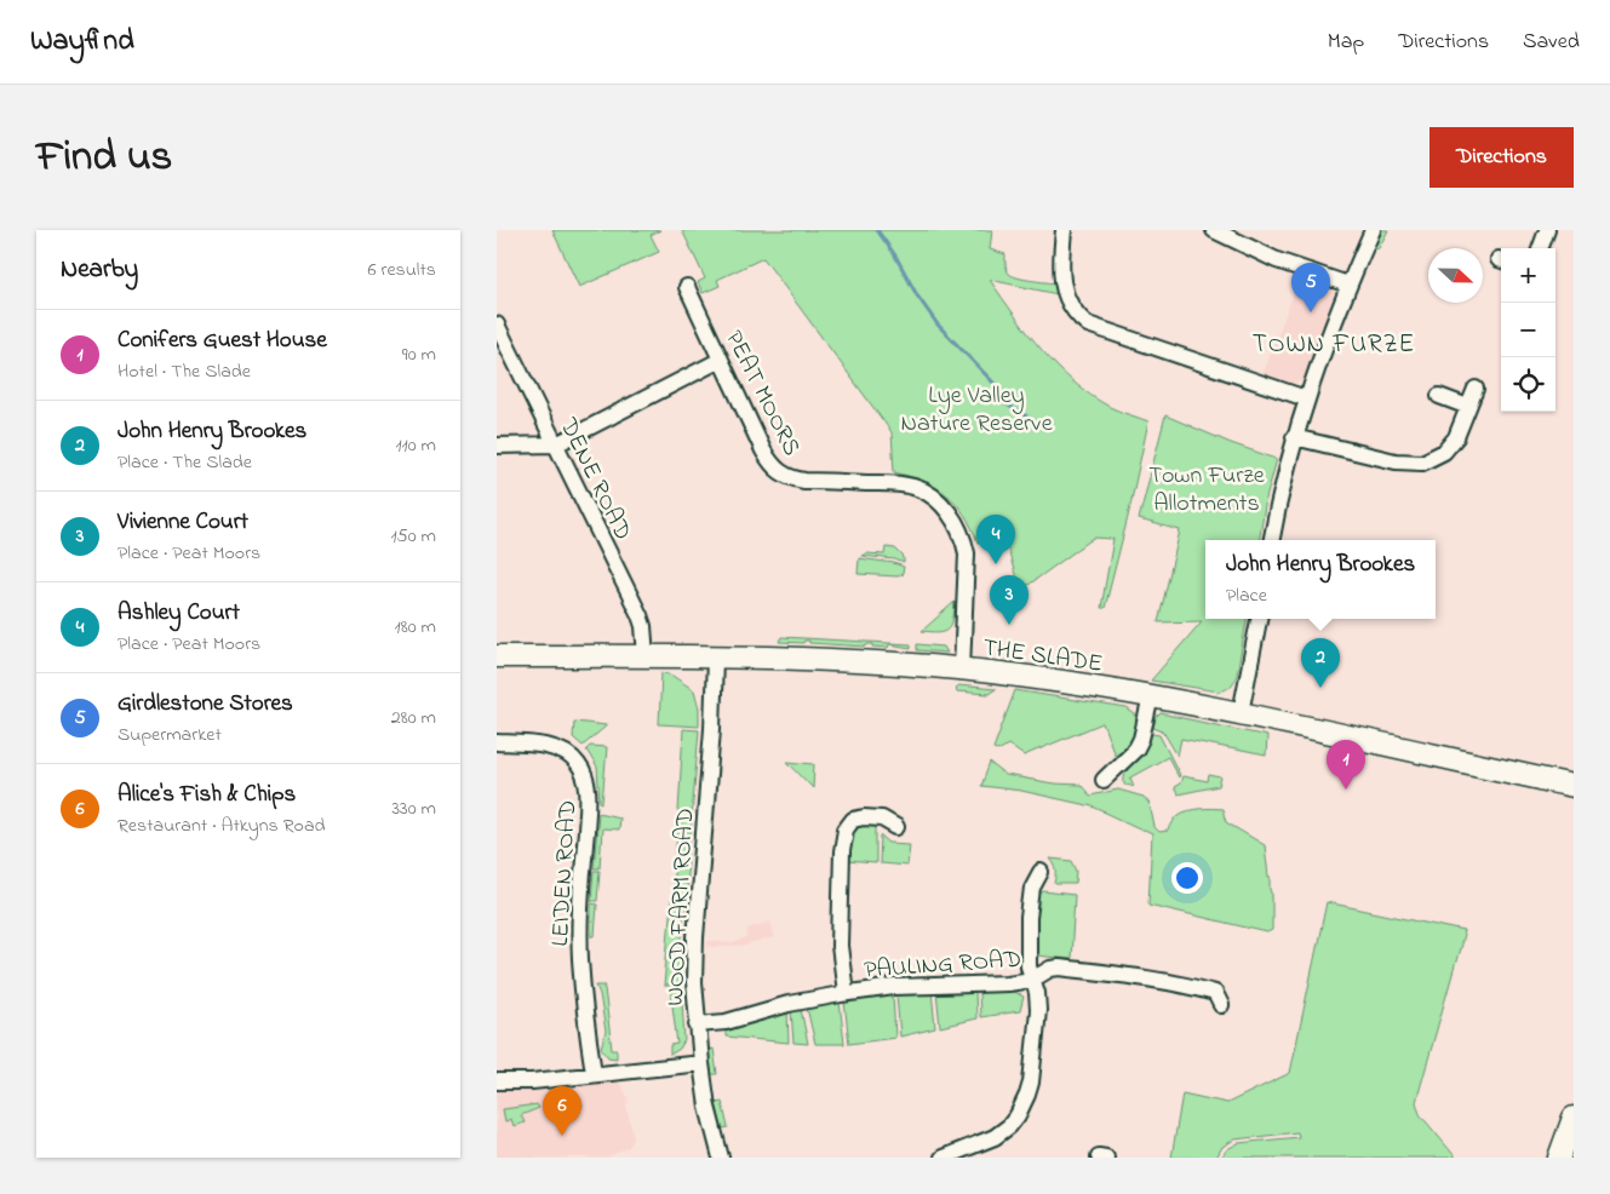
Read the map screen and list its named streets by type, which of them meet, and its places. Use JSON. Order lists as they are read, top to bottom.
{
  "streets": {
    "main road": ["THE SLADE"],
    "street": [
      "PEAT MOORS",
      "DENE ROAD",
      "LEIDEN ROAD",
      "WOOD FARM ROAD",
      "PAULING ROAD"
    ]
  },
  "crossings": [
    ["PEAT MOORS", "THE SLADE"],
    ["DENE ROAD", "THE SLADE"],
    ["THE SLADE", "WOOD FARM ROAD"],
    ["WOOD FARM ROAD", "PAULING ROAD"]
  ],
  "districts": ["TOWN FURZE"],
  "parks": ["Lye Valley Nature Reserve", "Town Furze Allotments"],
  "north": "right",
  "page": {
    "header": "Wayfind",
    "nav": ["Map", "Directions", "Saved"],
    "title": "Find us",
    "buttons": "Directions",
    "heading": ["Nearby", "6 results"],
    "map_buttons": ["+", "−"],
    "pins": [
      "5",
      "4",
      "3",
      "2",
      "1",
      "6"
    ],
    "list": [
      {
        "mark": "1",
        "name": "Conifers Guest House",
        "note": "Hotel · The Slade",
        "value": "90 m"
      },
      {
        "mark": "2",
        "name": "John Henry Brookes",
        "note": "Place · The Slade",
        "value": "110 m"
      },
      {
        "mark": "3",
        "name": "Vivienne Court",
        "note": "Place · Peat Moors",
        "value": "150 m"
      },
      {
        "mark": "4",
        "name": "Ashley Court",
        "note": "Place · Peat Moors",
        "value": "180 m"
      },
      {
        "mark": "5",
        "name": "Girdlestone Stores",
        "note": "Supermarket",
        "value": "280 m"
      },
      {
        "mark": "6",
        "name": "Alice's Fish & Chips",
        "note": "Restaurant · Atkyns Road",
        "value": "330 m"
      }
    ],
    "popup": ["John Henry Brookes", "Place"]
  }
}
